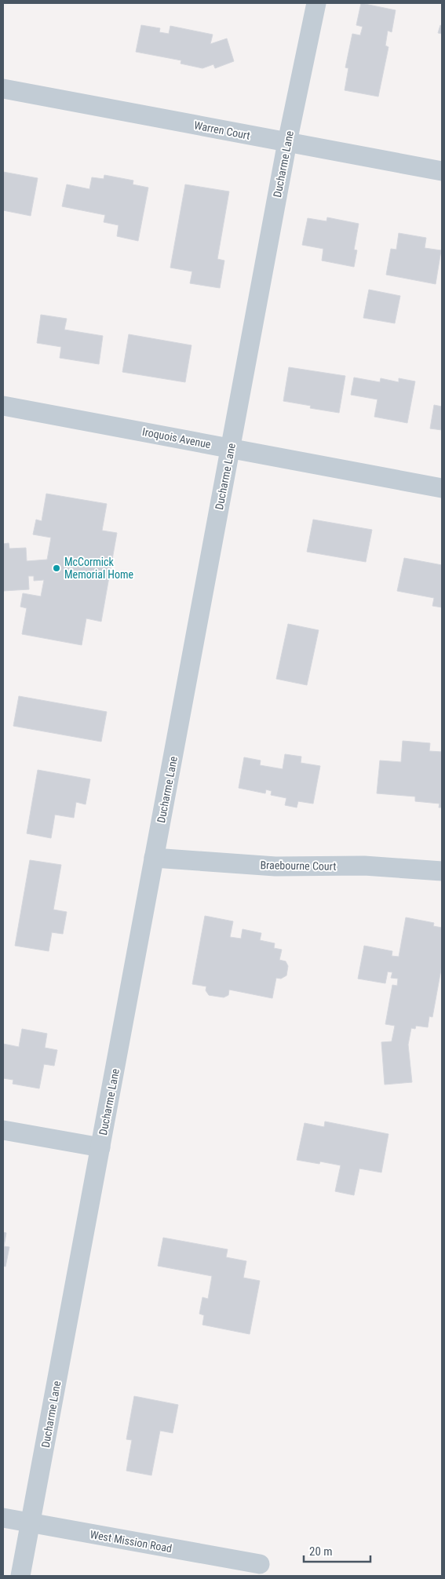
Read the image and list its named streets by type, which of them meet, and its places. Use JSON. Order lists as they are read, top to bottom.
{
  "streets": {
    "street": [
      "Warren Court",
      "Ducharme Lane",
      "Iroquois Avenue",
      "Braebourne Court",
      "West Mission Road"
    ]
  },
  "crossings": [
    ["Warren Court", "Ducharme Lane"],
    ["Ducharme Lane", "Iroquois Avenue"],
    ["Ducharme Lane", "Braebourne Court"],
    ["Ducharme Lane", "West Mission Road"]
  ],
  "places": ["McCormick Memorial Home"],
  "scale_bar": "20 m"
}
